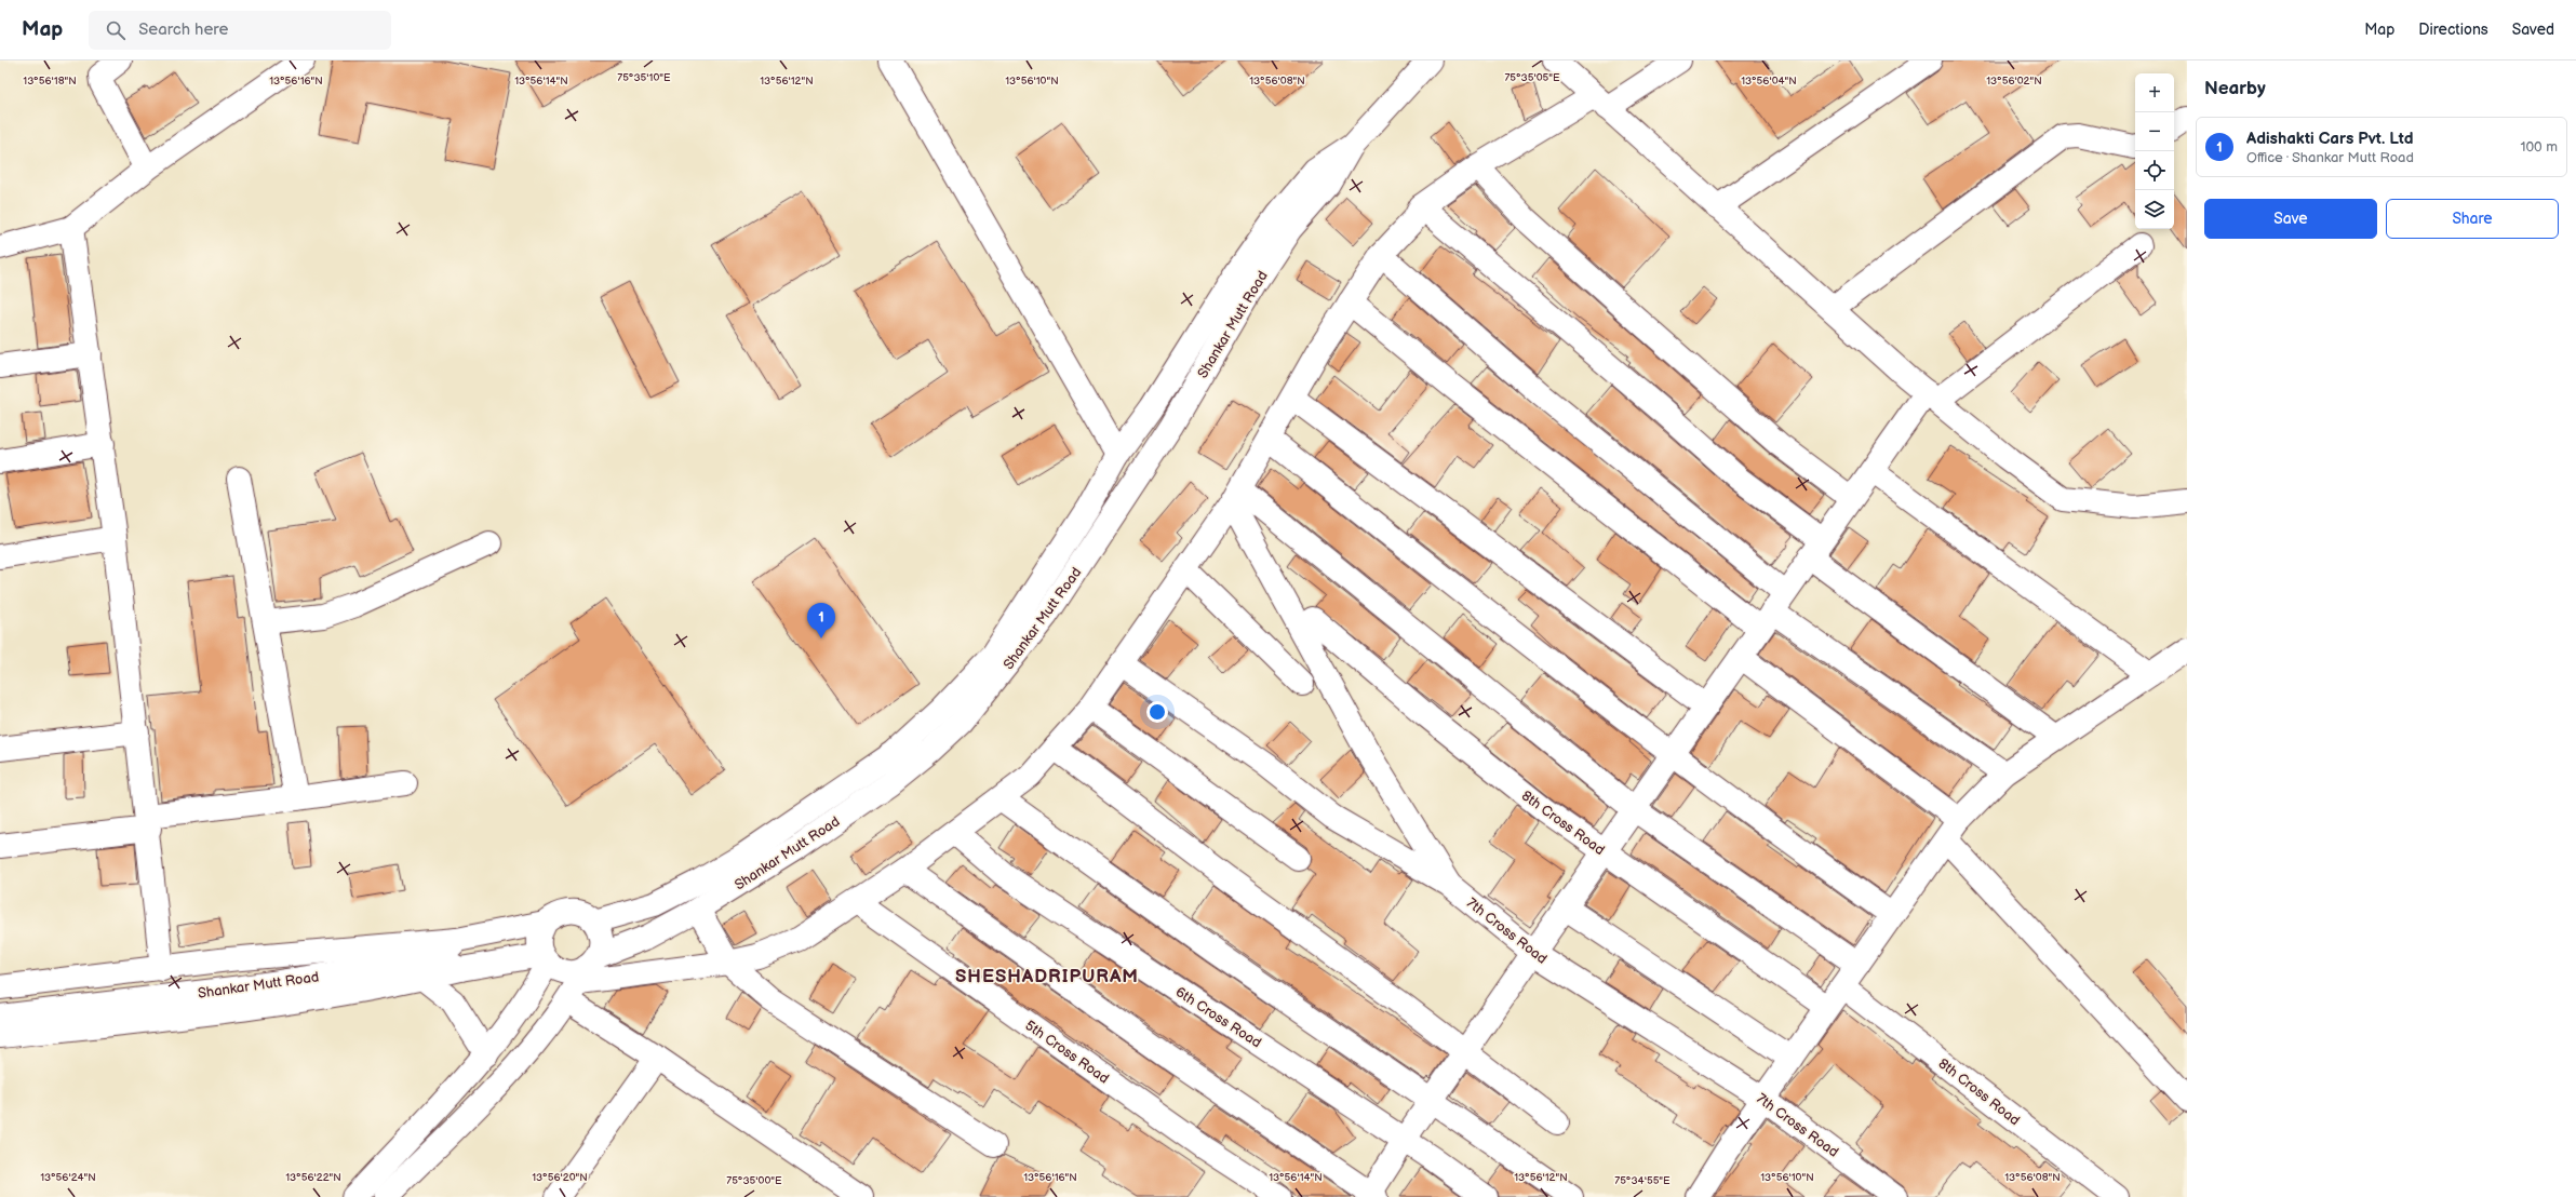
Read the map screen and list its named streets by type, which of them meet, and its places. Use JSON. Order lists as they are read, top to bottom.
{
  "streets": {
    "street": [
      "Shankar Mutt Road",
      "8th Cross Road",
      "7th Cross Road",
      "6th Cross Road",
      "5th Cross Road"
    ]
  },
  "districts": ["SHESHADRIPURAM"],
  "page": {
    "header": "Map",
    "search": "Search here",
    "nav": ["Map", "Directions", "Saved"],
    "heading": "Nearby",
    "map_buttons": ["+", "−"],
    "list": [
      {
        "mark": "1",
        "name": "Adishakti Cars Pvt. Ltd",
        "note": "Office · Shankar Mutt Road",
        "value": "100 m"
      }
    ],
    "buttons": ["Save", "Share"],
    "pins": "1"
  },
  "coordinates": [
    "75°35'10\"E",
    "75°35'05\"E",
    "13°56'18\"N",
    "13°56'16\"N",
    "13°56'14\"N",
    "13°56'12\"N",
    "13°56'10\"N",
    "13°56'08\"N",
    "13°56'04\"N",
    "13°56'02\"N",
    "13°56'24\"N",
    "13°56'22\"N",
    "13°56'20\"N",
    "75°35'00\"E",
    "75°34'55\"E"
  ]
}
